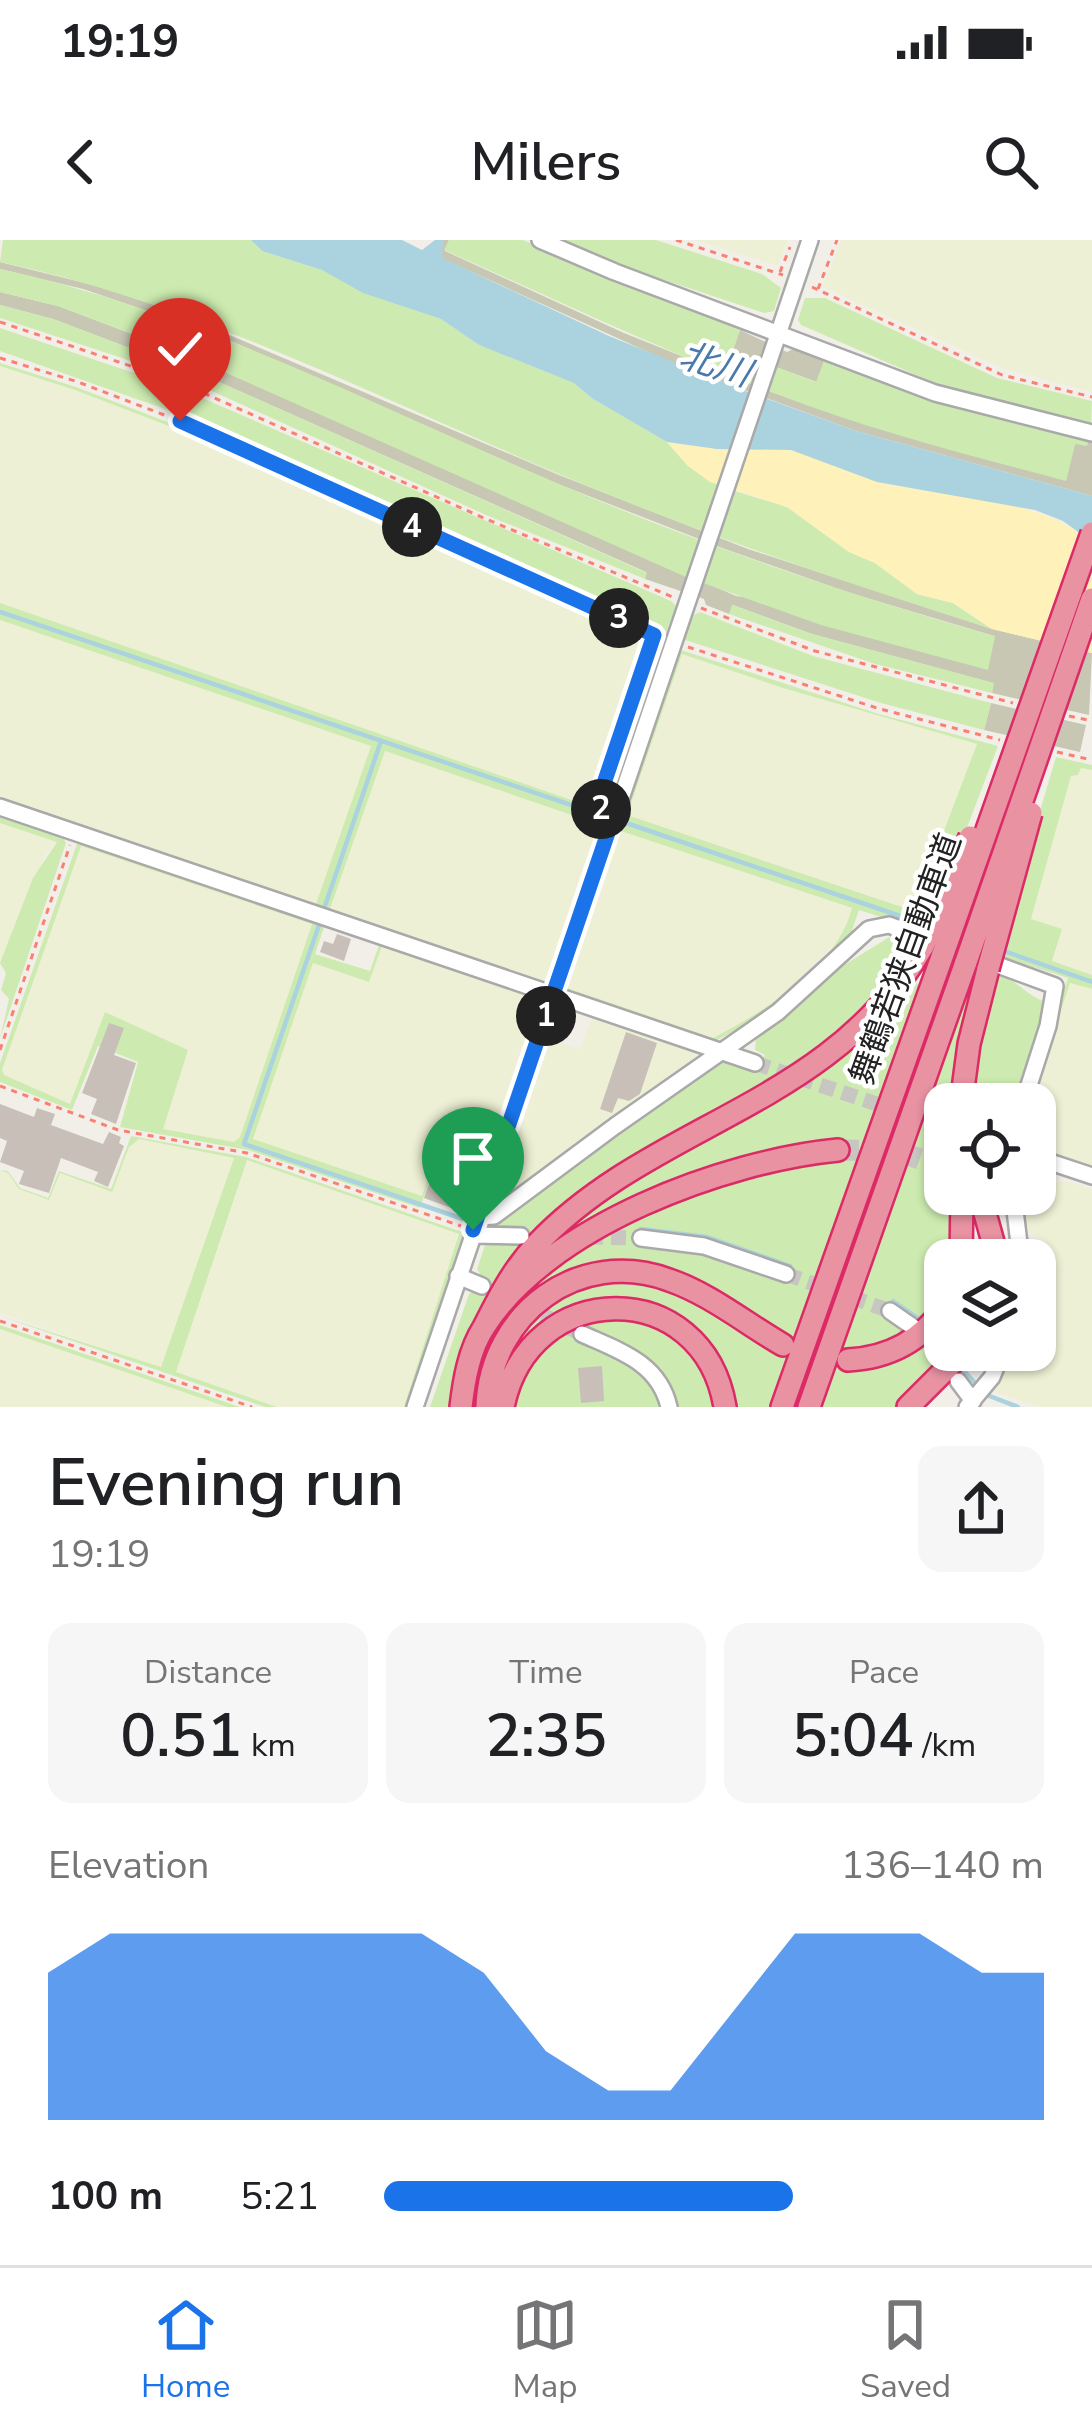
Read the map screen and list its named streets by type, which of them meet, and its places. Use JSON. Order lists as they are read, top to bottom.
{
  "streets": {
    "highway": ["舞鶴若狭自動車道"]
  },
  "water": ["北川"],
  "page": {
    "status": "19:19",
    "header": "Milers",
    "pins": [
      "4",
      "3",
      "2",
      "1"
    ],
    "heading": ["Evening run", "19:19"],
    "stats": [
      ["Distance", "0.51 km"],
      ["Time", "2:35"],
      ["Pace", "5:04 /km"]
    ],
    "chart": ["Elevation", "136–140 m"],
    "list": [
      {
        "name": "100 m",
        "note": "5:21"
      }
    ],
    "tabs": ["Home", "Map", "Saved"]
  }
}
